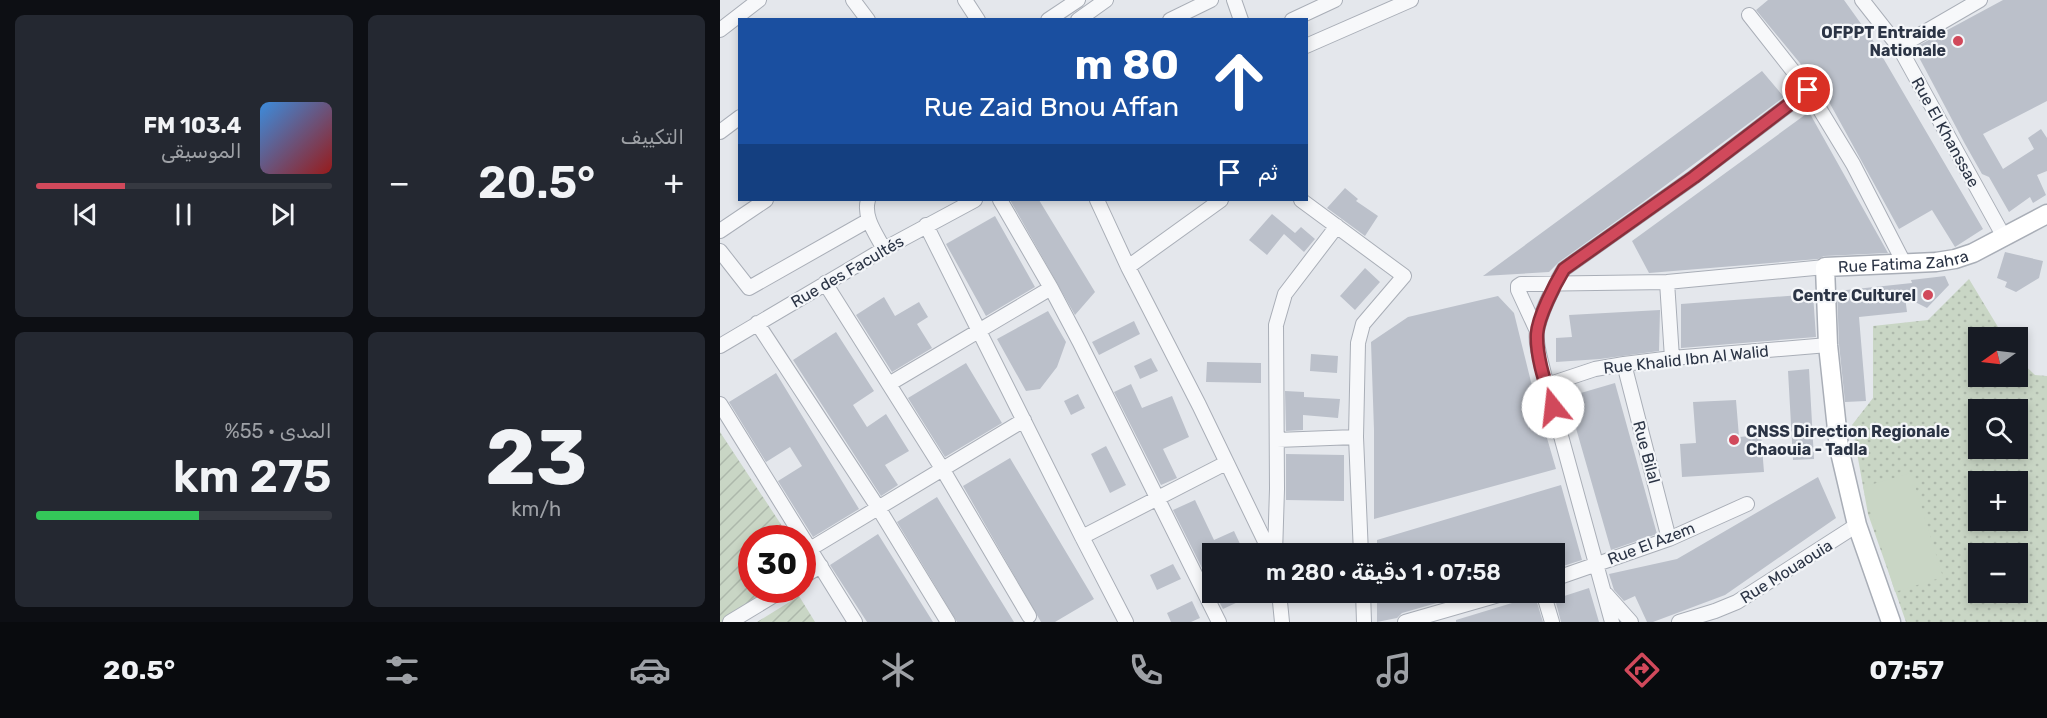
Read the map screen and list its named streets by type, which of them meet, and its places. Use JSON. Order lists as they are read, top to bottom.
{
  "streets": {
    "street": [
      "Rue El Khanssae",
      "Rue Fatima Zahra",
      "Rue des Facultés",
      "Rue Khalid Ibn Al Walid",
      "Rue Bilal",
      "Rue El Azem",
      "Rue Mouaouia"
    ]
  },
  "crossings": [
    ["Rue El Khanssae", "Rue Fatima Zahra"],
    ["Rue Fatima Zahra", "Rue Khalid Ibn Al Walid"],
    ["Rue Fatima Zahra", "Rue Mouaouia"],
    ["Rue Khalid Ibn Al Walid", "Rue Bilal"],
    ["Rue Bilal", "Rue El Azem"]
  ],
  "places": ["OFPPT Entraide Nationale", "Centre Culturel", "CNSS Direction Regionale Chaouia - Tadla"],
  "north": "left",
  "page": {
    "tile": [
      "التكييف",
      ["23", "km/h"],
      ["المدى · 55%", "275 km"]
    ],
    "turn": ["80 m", "Rue Zaid Bnou Affan"],
    "song": ["103.4 FM", "الموسيقى"],
    "then": "ثم",
    "heat": ["−", "20.5°", "+"],
    "map_buttons": ["+", "−"],
    "limit": "30",
    "trip": "07:58 · 1 دقيقة · 280 m",
    "tabs": ["07:57", "20.5°"]
  }
}
